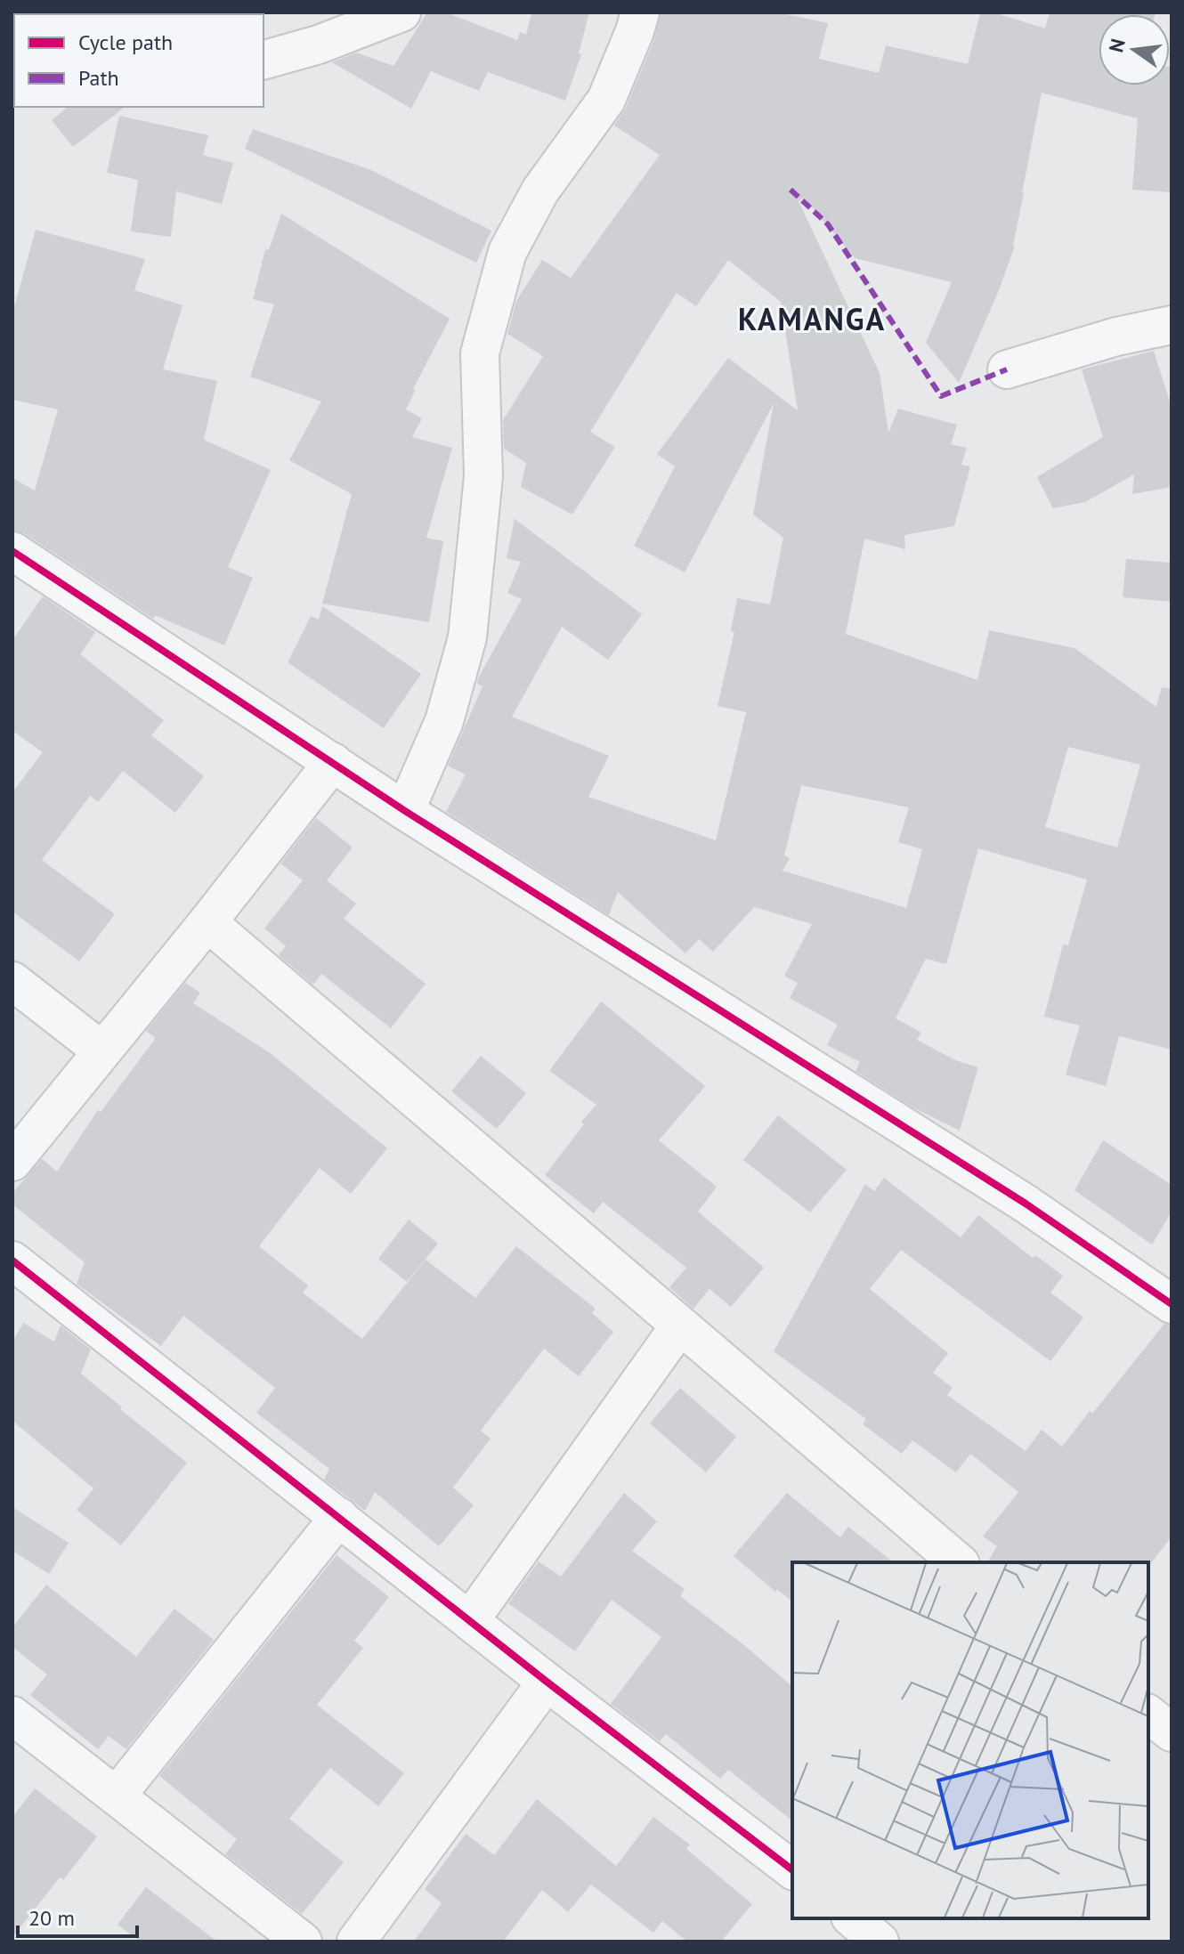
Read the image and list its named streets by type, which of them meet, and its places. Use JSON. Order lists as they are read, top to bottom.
{
  "districts": ["KAMANGA"],
  "legend": ["Cycle path", "Path"],
  "scale_bar": "20 m",
  "north": "left"
}
